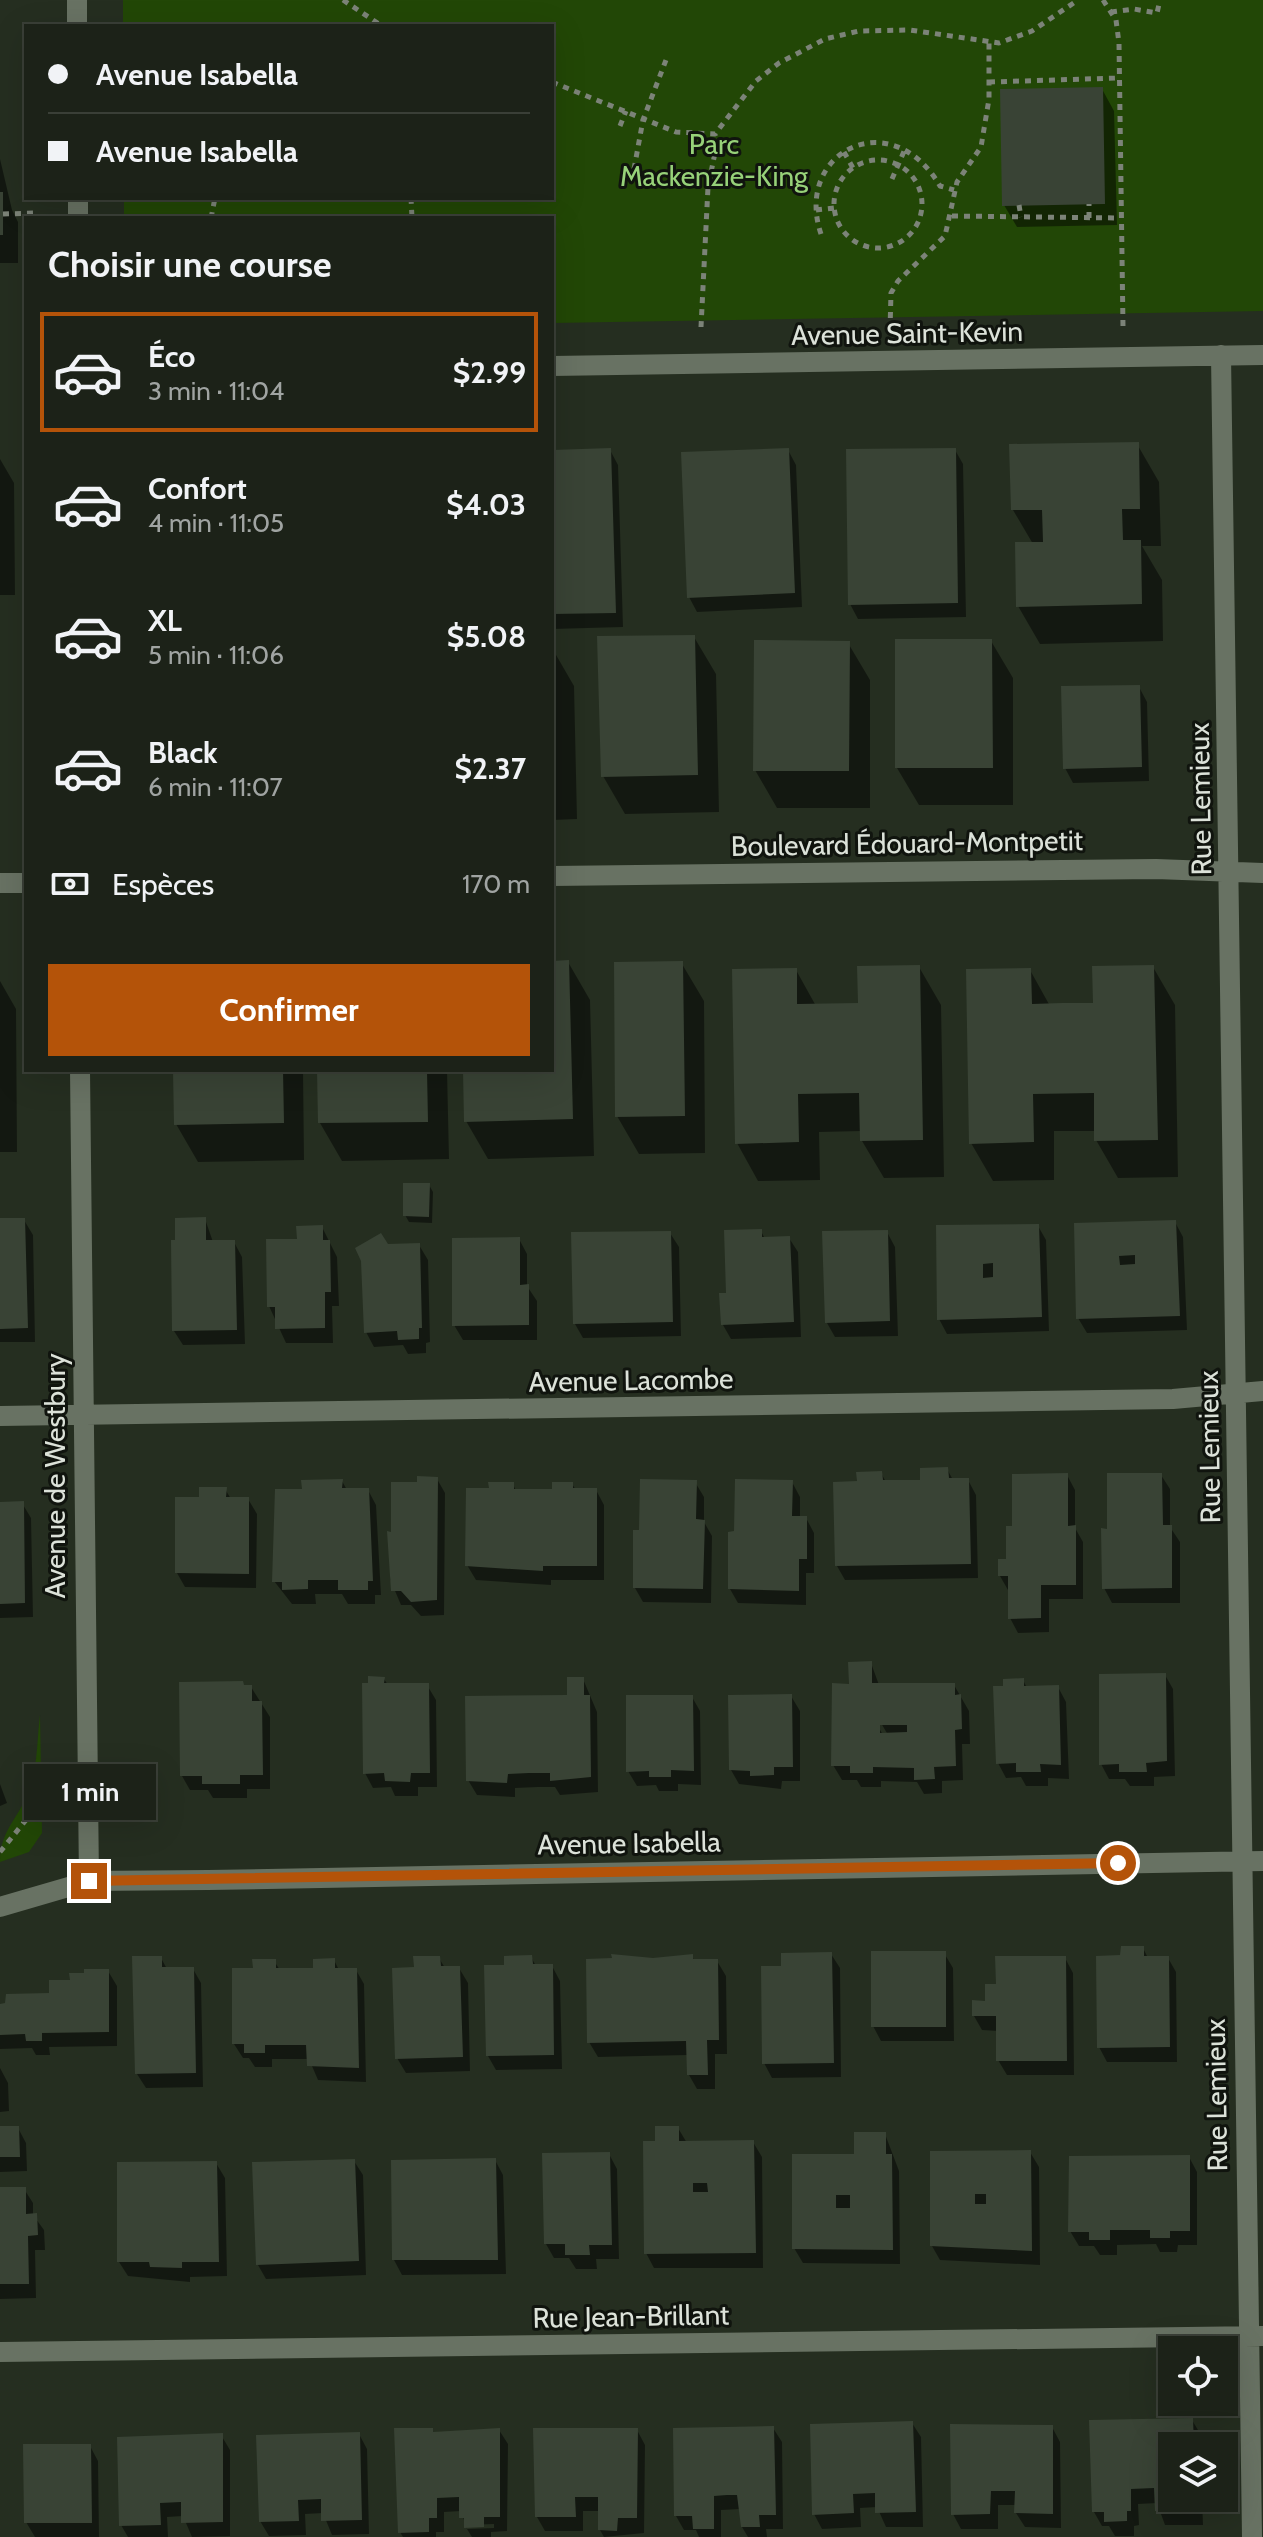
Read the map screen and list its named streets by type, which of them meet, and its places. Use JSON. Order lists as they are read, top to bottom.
{
  "streets": {
    "street": [
      "Avenue Saint-Kevin",
      "Rue Lemieux",
      "Boulevard Édouard-Montpetit",
      "Avenue Lacombe",
      "Avenue de Westbury",
      "Avenue Isabella",
      "Rue Jean-Brillant"
    ]
  },
  "crossings": [
    ["Avenue Saint-Kevin", "Rue Lemieux"],
    ["Rue Lemieux", "Boulevard Édouard-Montpetit"],
    ["Rue Lemieux", "Avenue Lacombe"],
    ["Rue Lemieux", "Avenue Isabella"],
    ["Rue Lemieux", "Rue Jean-Brillant"],
    ["Avenue Lacombe", "Avenue de Westbury"],
    ["Avenue de Westbury", "Avenue Isabella"]
  ],
  "parks": ["Parc Mackenzie-King"],
  "page": {
    "banner": ["Avenue Isabella", "Avenue Isabella"],
    "heading": "Choisir une course",
    "list": [
      {
        "name": "Éco",
        "note": "3 min · 11:04",
        "value": "$2.99"
      },
      {
        "name": "Confort",
        "note": "4 min · 11:05",
        "value": "$4.03"
      },
      {
        "name": "XL",
        "note": "5 min · 11:06",
        "value": "$5.08"
      },
      {
        "name": "Black",
        "note": "6 min · 11:07",
        "value": "$2.37"
      }
    ],
    "pay": ["Espèces", "170 m"],
    "buttons": "Confirmer",
    "bubble": "1 min"
  }
}
